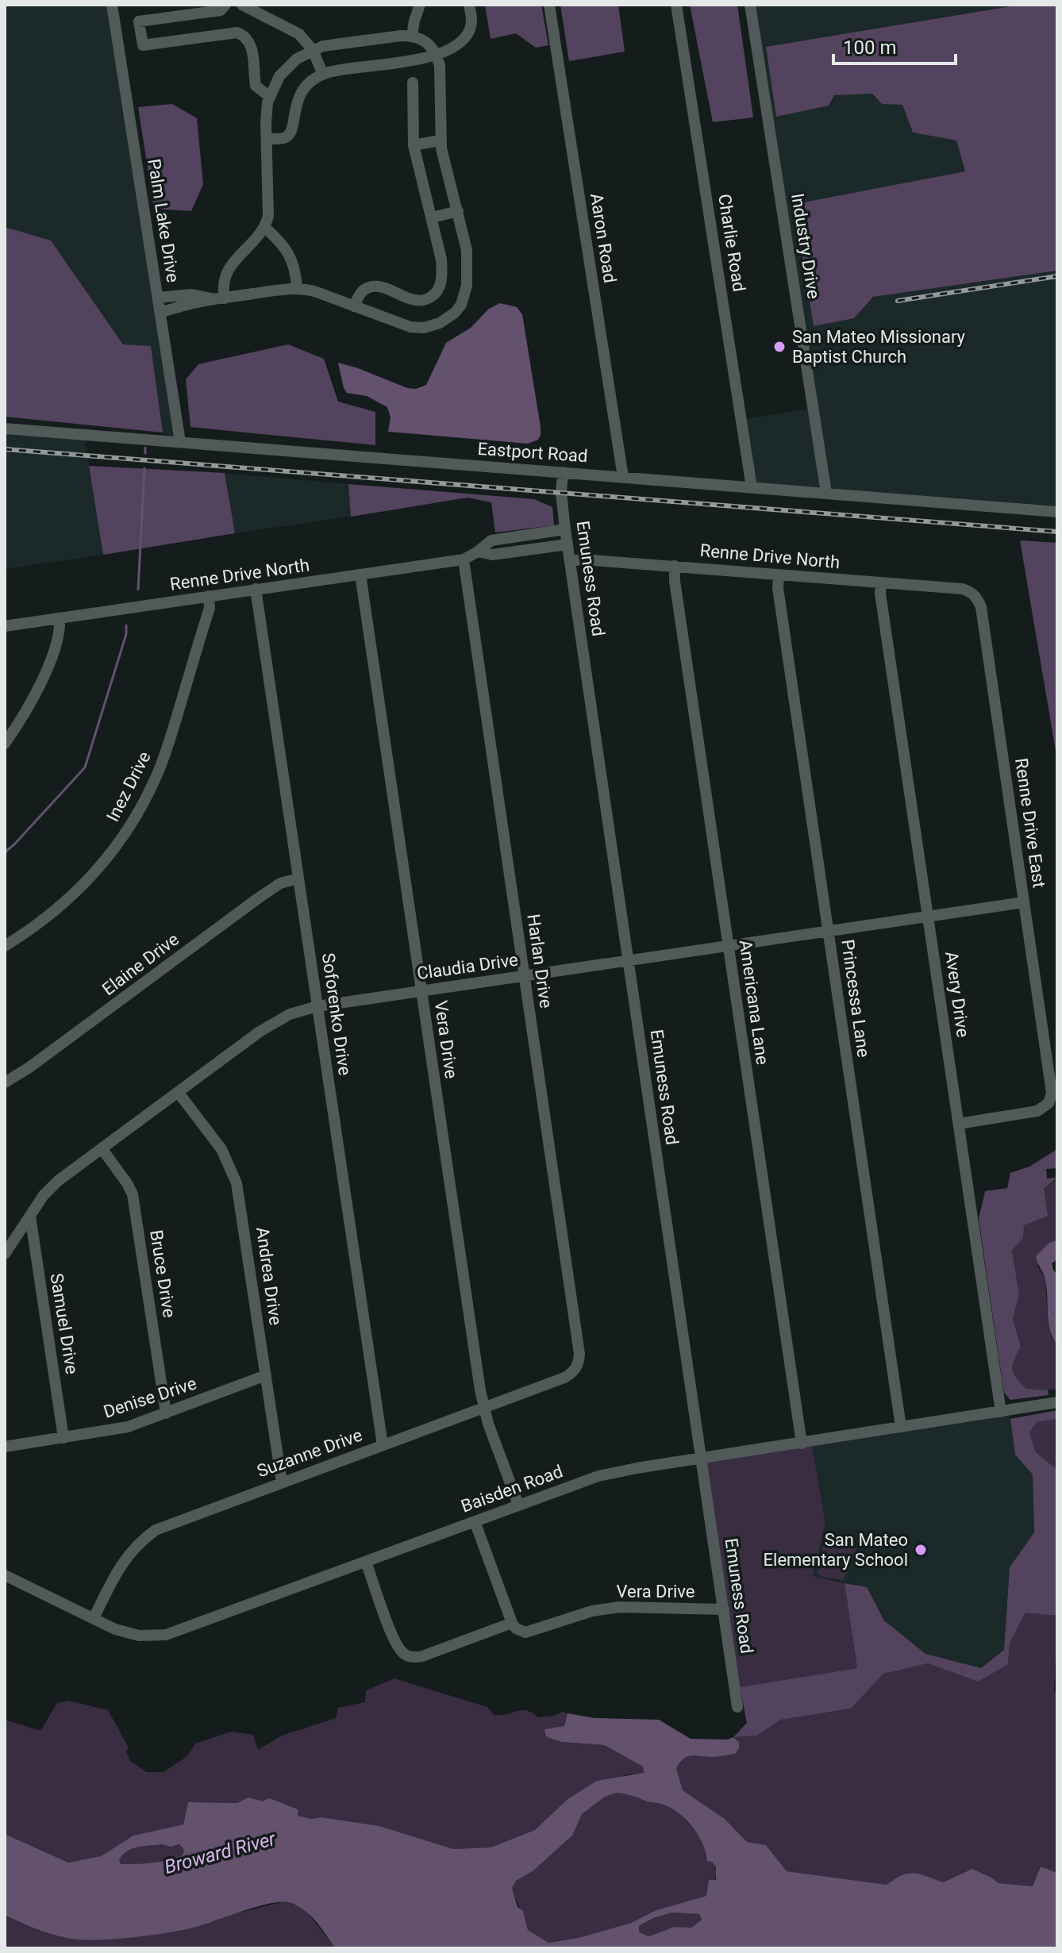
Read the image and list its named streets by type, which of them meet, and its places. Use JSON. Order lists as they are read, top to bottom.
{
  "streets": {
    "street": [
      "Palm Lake Drive",
      "Aaron Road",
      "Charlie Road",
      "Industry Drive",
      "Eastport Road",
      "Renne Drive North",
      "Emuness Road",
      "Inez Drive",
      "Renne Drive East",
      "Harlan Drive",
      "Elaine Drive",
      "Claudia Drive",
      "Avery Drive",
      "Princessa Lane",
      "Americana Lane",
      "Soforenko Drive",
      "Vera Drive",
      "Bruce Drive",
      "Andrea Drive",
      "Samuel Drive",
      "Denise Drive",
      "Suzanne Drive",
      "Baisden Road"
    ]
  },
  "crossings": [
    ["Palm Lake Drive", "Eastport Road"],
    ["Aaron Road", "Eastport Road"],
    ["Charlie Road", "Eastport Road"],
    ["Industry Drive", "Eastport Road"],
    ["Eastport Road", "Emuness Road"],
    ["Renne Drive North", "Emuness Road"],
    ["Renne Drive North", "Inez Drive"],
    ["Renne Drive North", "Renne Drive East"],
    ["Renne Drive North", "Harlan Drive"],
    ["Renne Drive North", "Avery Drive"],
    ["Renne Drive North", "Princessa Lane"],
    ["Renne Drive North", "Americana Lane"],
    ["Renne Drive North", "Soforenko Drive"],
    ["Renne Drive North", "Vera Drive"],
    ["Emuness Road", "Claudia Drive"],
    ["Emuness Road", "Vera Drive"],
    ["Emuness Road", "Baisden Road"],
    ["Renne Drive East", "Claudia Drive"],
    ["Renne Drive East", "Avery Drive"],
    ["Harlan Drive", "Claudia Drive"],
    ["Harlan Drive", "Suzanne Drive"],
    ["Elaine Drive", "Soforenko Drive"],
    ["Claudia Drive", "Avery Drive"],
    ["Claudia Drive", "Princessa Lane"],
    ["Claudia Drive", "Americana Lane"],
    ["Claudia Drive", "Soforenko Drive"],
    ["Claudia Drive", "Vera Drive"],
    ["Claudia Drive", "Bruce Drive"],
    ["Claudia Drive", "Andrea Drive"],
    ["Claudia Drive", "Samuel Drive"],
    ["Avery Drive", "Baisden Road"],
    ["Princessa Lane", "Baisden Road"],
    ["Americana Lane", "Baisden Road"],
    ["Soforenko Drive", "Suzanne Drive"],
    ["Vera Drive", "Suzanne Drive"],
    ["Vera Drive", "Baisden Road"],
    ["Bruce Drive", "Denise Drive"],
    ["Andrea Drive", "Denise Drive"],
    ["Andrea Drive", "Suzanne Drive"],
    ["Samuel Drive", "Denise Drive"],
    ["Suzanne Drive", "Baisden Road"]
  ],
  "water": ["Broward River"],
  "places": ["San Mateo Missionary Baptist Church", "San Mateo Elementary School"],
  "scale_bar": "100 m"
}
